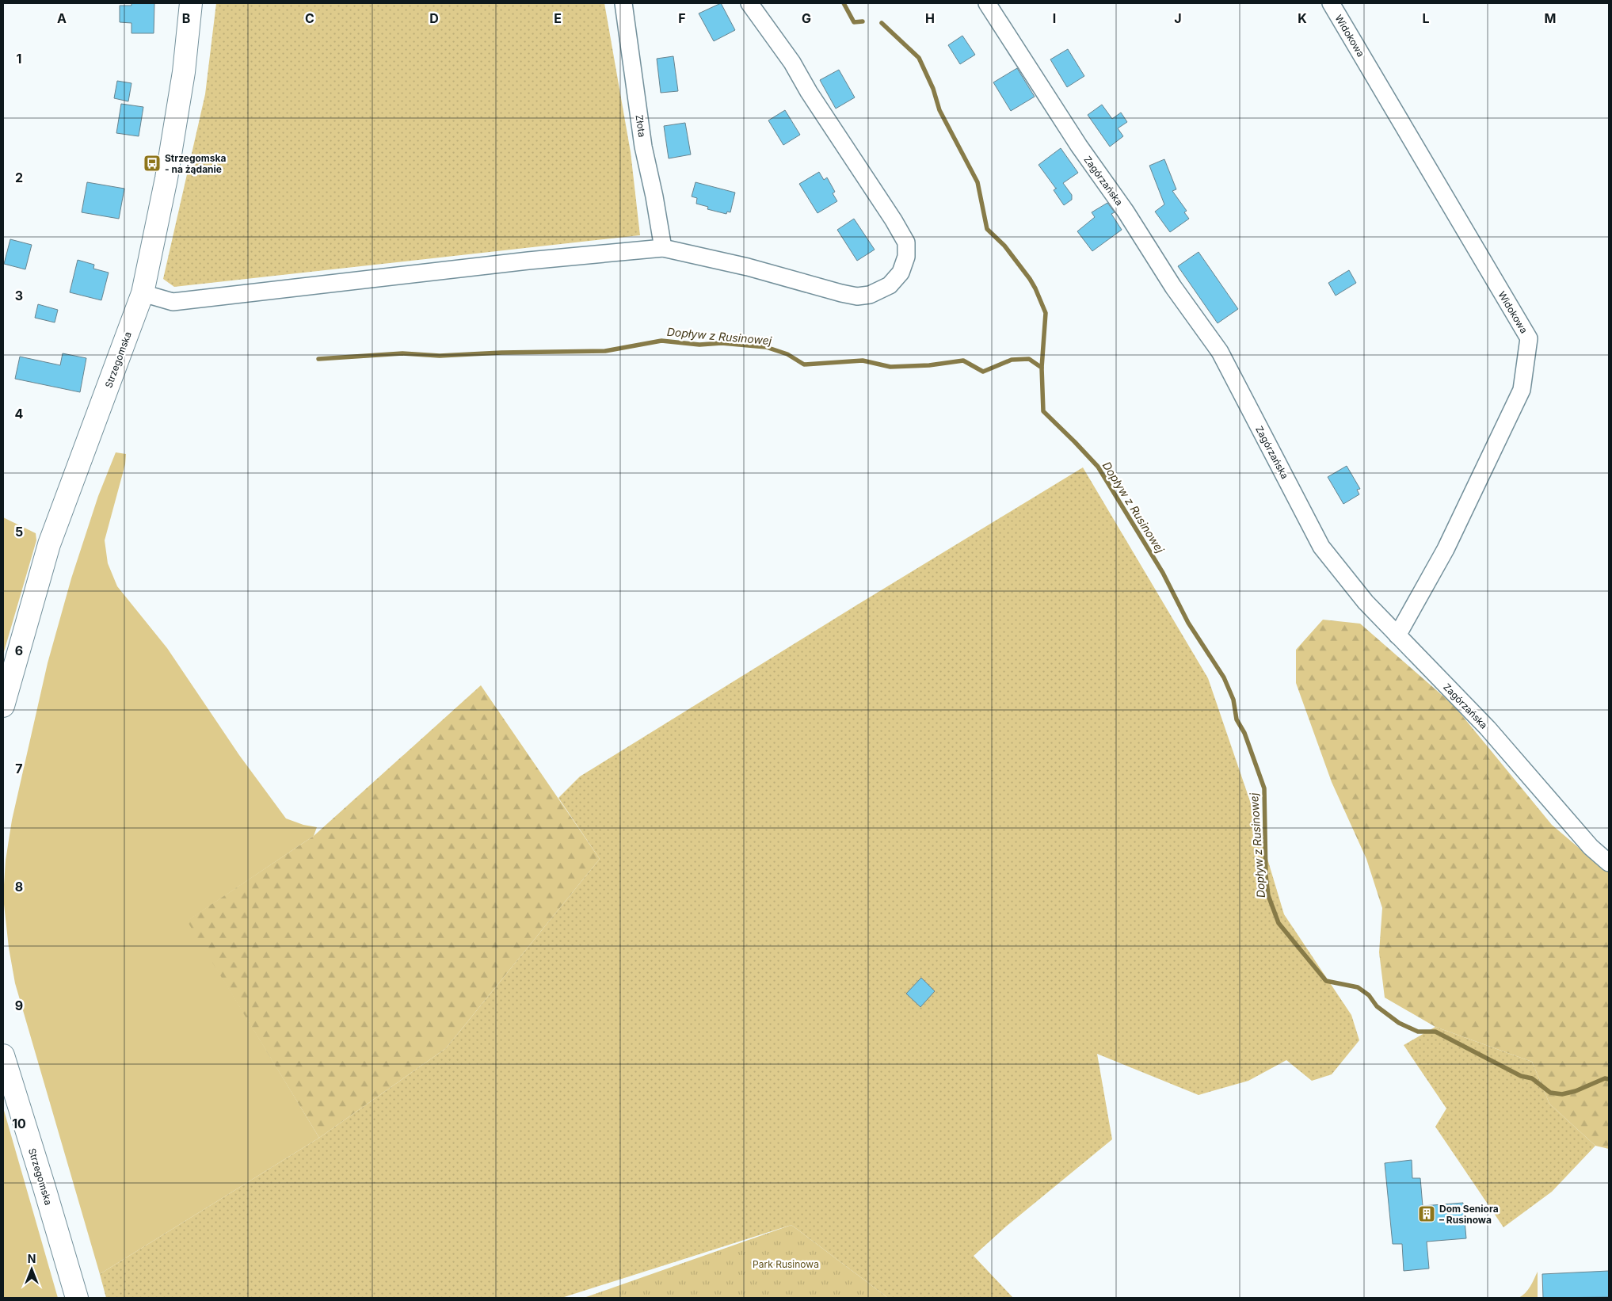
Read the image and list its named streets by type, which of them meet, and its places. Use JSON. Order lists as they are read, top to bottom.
{
  "streets": {
    "main road": ["Strzegomska"],
    "street": ["Widokowa", "Złota", "Zagórzańska"]
  },
  "crossings": [
    ["Widokowa", "Zagórzańska"]
  ],
  "water": ["Dopływ z Rusinowej"],
  "parks": ["Park Rusinowa"],
  "places": {
    "bus stop": ["Strzegomska - na żądanie"],
    "building": ["Dom Seniora – Rusinowa"]
  },
  "north": "top",
  "grid": {
    "columns": [
      "A",
      "B",
      "C",
      "D",
      "E",
      "F",
      "G",
      "H",
      "I",
      "J",
      "K",
      "L",
      "M"
    ],
    "rows": [
      "1",
      "2",
      "3",
      "4",
      "5",
      "6",
      "7",
      "8",
      "9",
      "10"
    ]
  }
}
